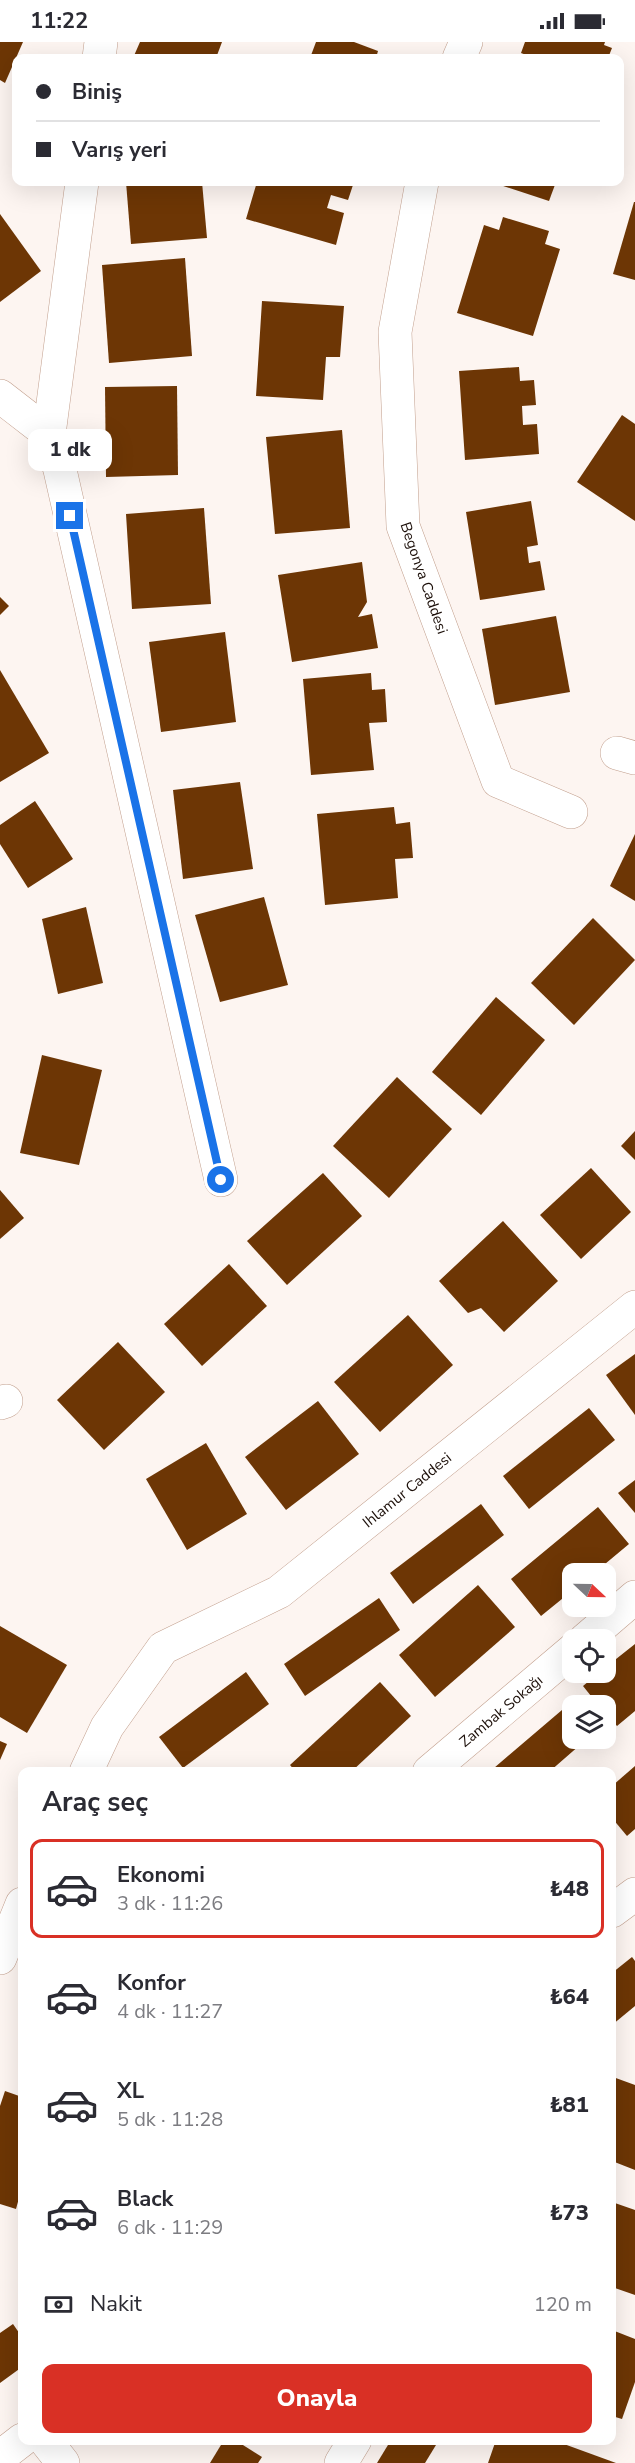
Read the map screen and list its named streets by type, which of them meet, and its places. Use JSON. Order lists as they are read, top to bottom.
{
  "streets": {
    "street": ["Begonya Caddesi", "Ihlamur Caddesi", "Zambak Sokağı"]
  },
  "north": "right",
  "page": {
    "status": "11:22",
    "banner": ["Biniş", "Varış yeri"],
    "bubble": "1 dk",
    "heading": "Araç seç",
    "list": [
      {
        "name": "Ekonomi",
        "note": "3 dk · 11:26",
        "value": "₺48"
      },
      {
        "name": "Konfor",
        "note": "4 dk · 11:27",
        "value": "₺64"
      },
      {
        "name": "XL",
        "note": "5 dk · 11:28",
        "value": "₺81"
      },
      {
        "name": "Black",
        "note": "6 dk · 11:29",
        "value": "₺73"
      }
    ],
    "pay": ["Nakit", "120 m"],
    "buttons": "Onayla"
  }
}
